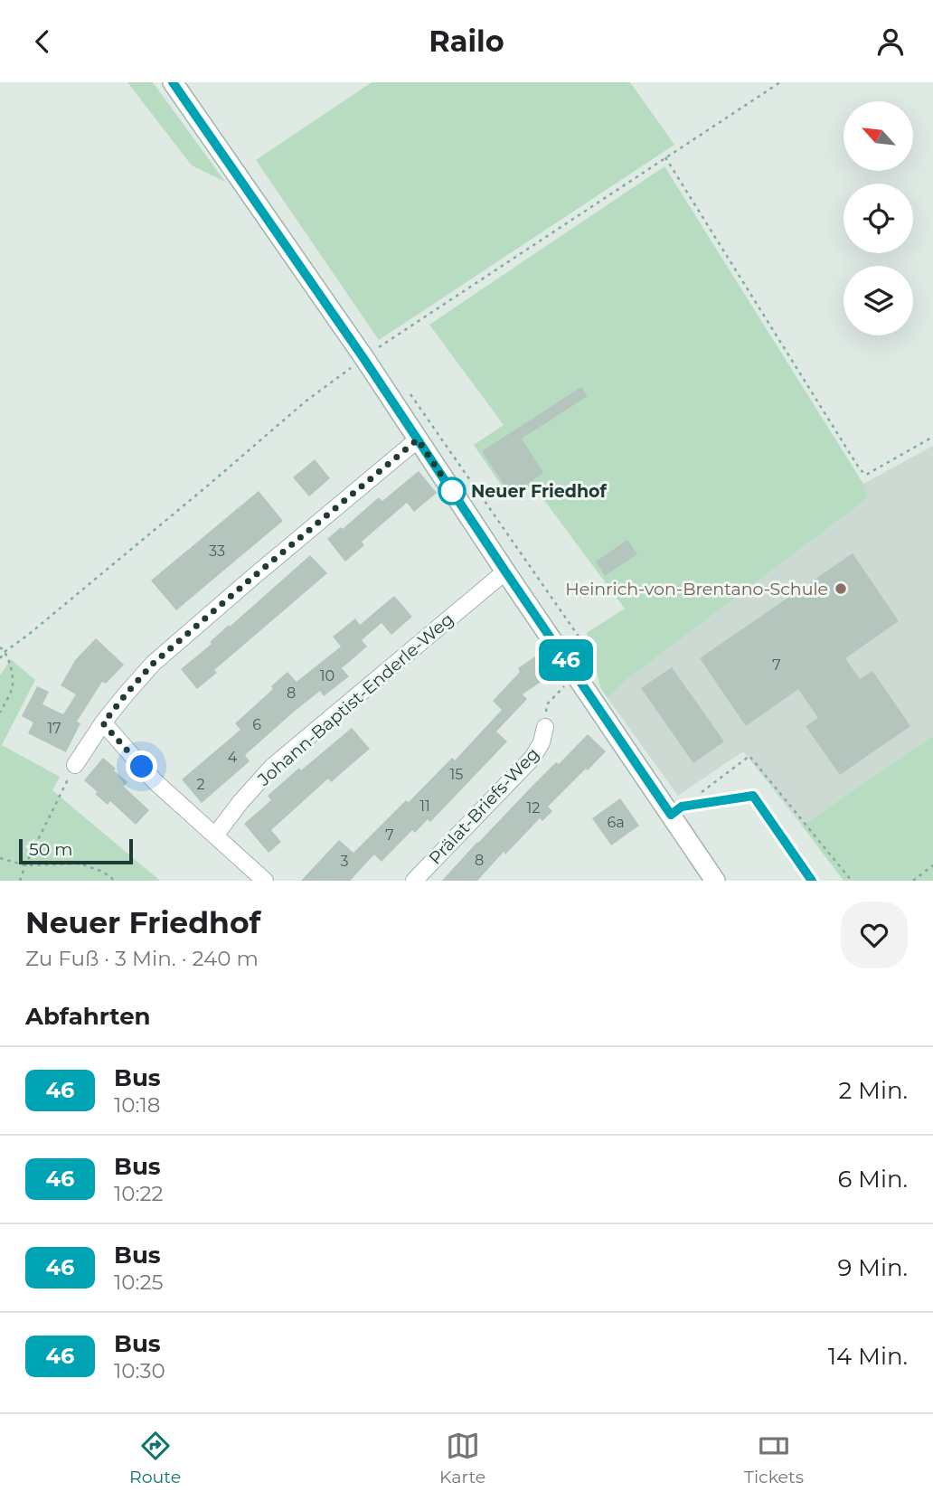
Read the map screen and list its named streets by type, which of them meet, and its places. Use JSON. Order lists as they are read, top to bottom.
{
  "streets": {
    "street": ["Johann-Baptist-Enderle-Weg", "Prälat-Briefs-Weg"]
  },
  "places": ["Neuer Friedhof", "Heinrich-von-Brentano-Schule"],
  "lines": ["bus line 46"],
  "house_numbers": [
    "33",
    "7",
    "10",
    "8",
    "6",
    "17",
    "4",
    "15",
    "2",
    "11",
    "12",
    "6a",
    "7",
    "8",
    "3"
  ],
  "scale_bar": "50 m",
  "north": "top left",
  "page": {
    "header": "Railo",
    "on_map": "46",
    "scale": "50 m",
    "heading": [
      ["Neuer Friedhof", "Zu Fuß · 3 Min. · 240 m"],
      "Abfahrten"
    ],
    "list": [
      {
        "mark": "46",
        "name": "Bus",
        "note": "10:18",
        "value": "2 Min."
      },
      {
        "mark": "46",
        "name": "Bus",
        "note": "10:22",
        "value": "6 Min."
      },
      {
        "mark": "46",
        "name": "Bus",
        "note": "10:25",
        "value": "9 Min."
      },
      {
        "mark": "46",
        "name": "Bus",
        "note": "10:30",
        "value": "14 Min."
      }
    ],
    "tabs": ["Route", "Karte", "Tickets"]
  }
}
